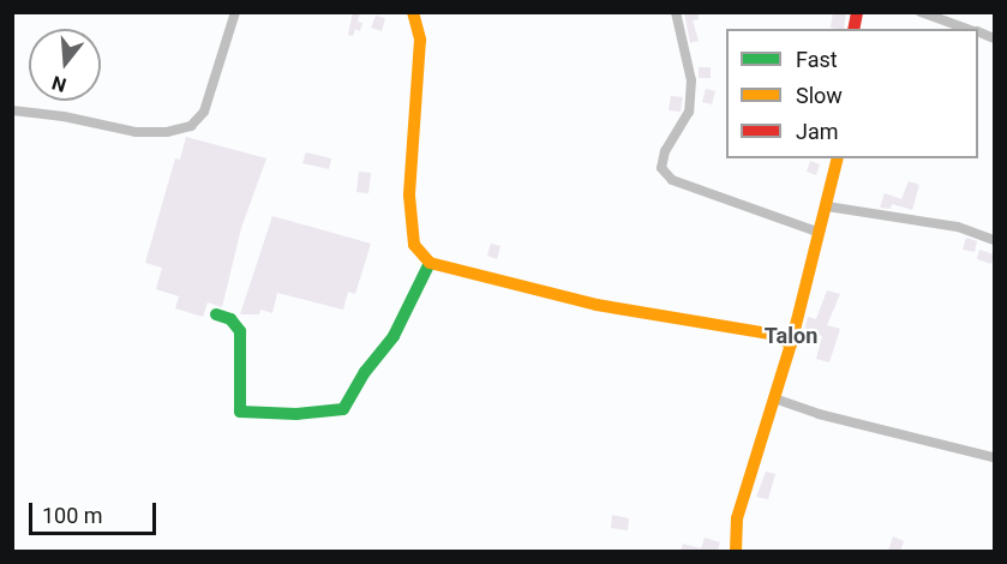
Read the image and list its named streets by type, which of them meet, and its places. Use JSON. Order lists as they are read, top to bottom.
{
  "districts": ["Talon"],
  "legend": ["Fast", "Slow", "Jam"],
  "scale_bar": "100 m",
  "north": "bottom"
}
